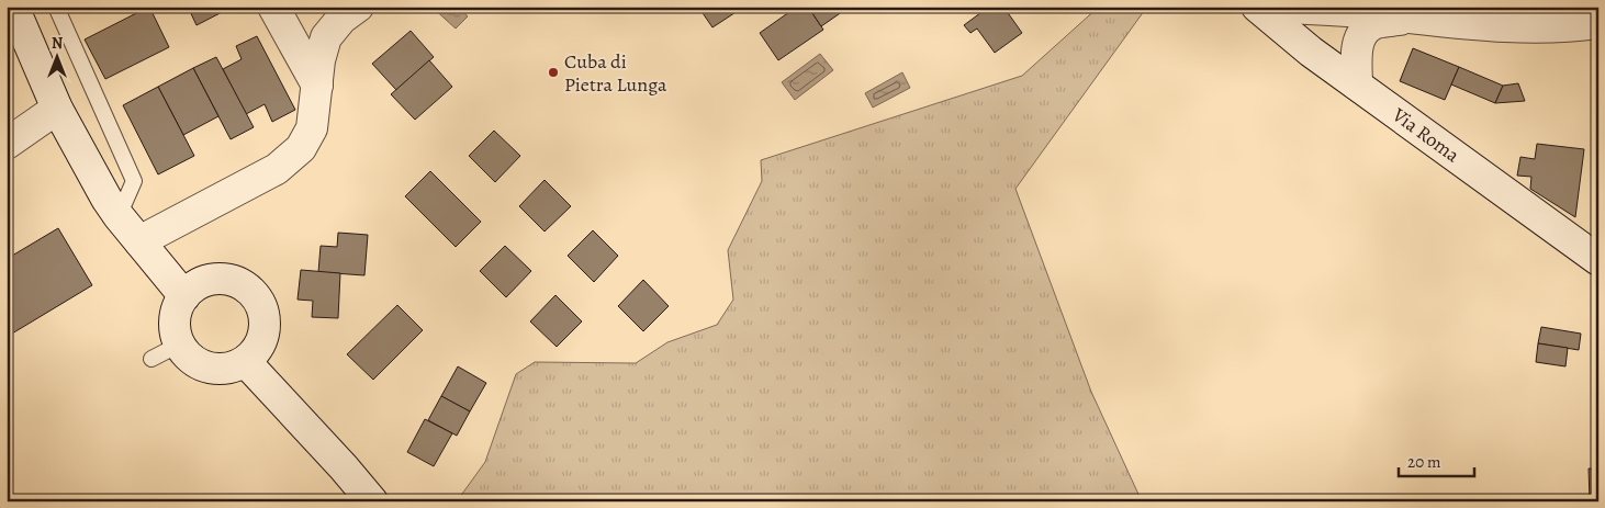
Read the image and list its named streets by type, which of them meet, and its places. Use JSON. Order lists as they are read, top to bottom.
{
  "streets": {
    "street": ["Via Roma"]
  },
  "places": ["Cuba di Pietra Lunga"],
  "scale_bar": "20 m",
  "north": "top"
}
